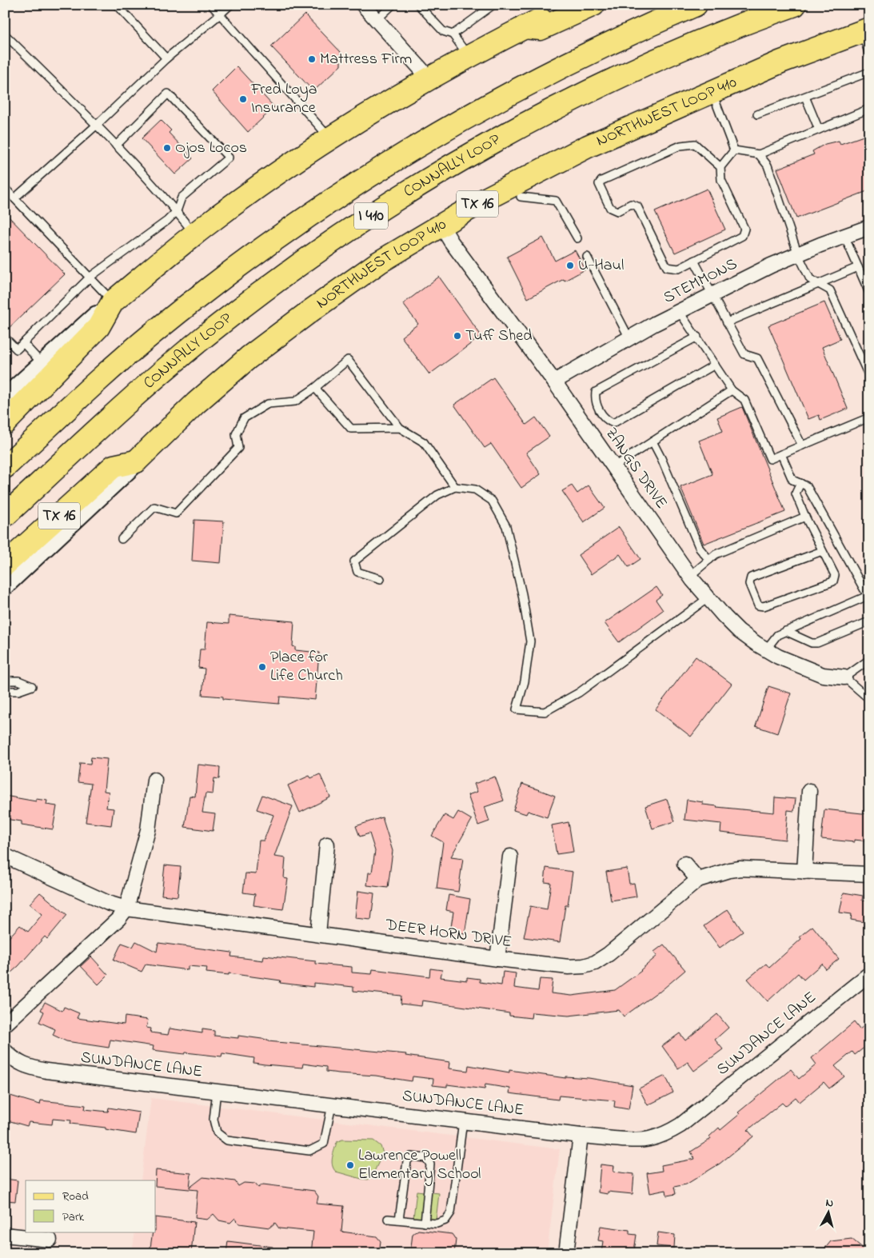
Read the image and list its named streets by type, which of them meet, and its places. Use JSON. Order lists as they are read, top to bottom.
{
  "streets": {
    "main road": [
      "NORTHWEST LOOP 410",
      "CONNALLY LOOP",
      "TX 16",
      "I 410"
    ],
    "street": [
      "STEMMONS",
      "ZANGS DRIVE",
      "DEER HORN DRIVE",
      "SUNDANCE LANE"
    ]
  },
  "crossings": [
    ["NORTHWEST LOOP 410", "TX 16"],
    ["NORTHWEST LOOP 410", "ZANGS DRIVE"],
    ["STEMMONS", "ZANGS DRIVE"]
  ],
  "places": [
    "Mattress Firm",
    "Fred Loya Insurance",
    "Ojos Locos",
    "U-Haul",
    "Tuff Shed",
    "Place for Life Church",
    "Lawrence Powell Elementary School"
  ],
  "legend": ["Road", "Park"],
  "north": "top"
}
